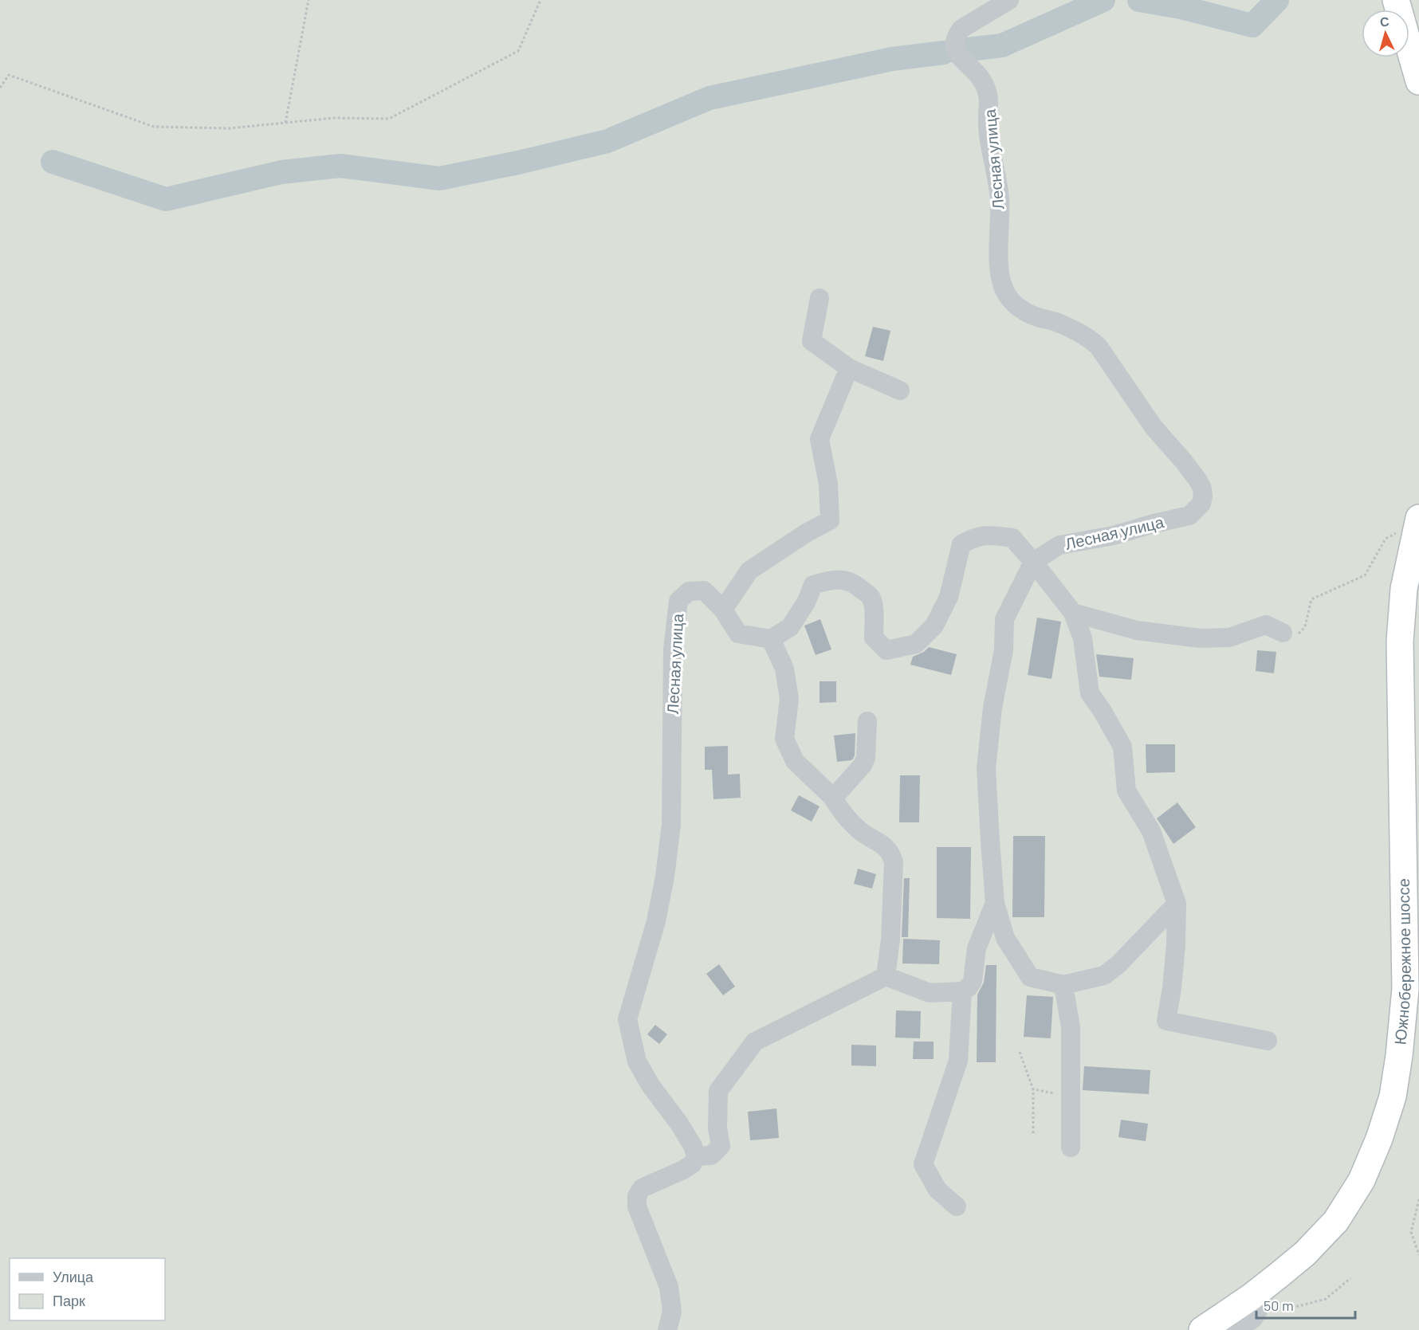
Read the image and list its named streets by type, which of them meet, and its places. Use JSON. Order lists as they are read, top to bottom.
{
  "streets": {
    "highway": ["Южнобережное шоссе"],
    "street": ["Лесная улица"]
  },
  "legend": ["Улица", "Парк"],
  "scale_bar": "50 m",
  "north": "top"
}
